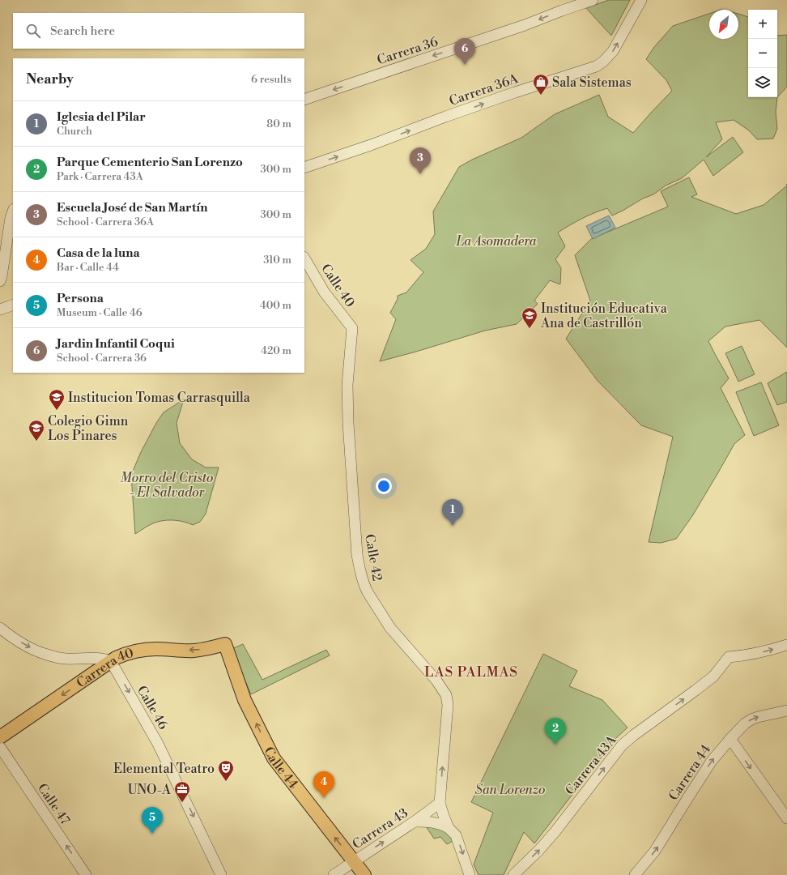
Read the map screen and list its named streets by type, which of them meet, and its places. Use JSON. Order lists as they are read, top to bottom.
{
  "streets": {
    "main road": ["Carrera 40", "Calle 44"],
    "street": [
      "Carrera 36",
      "Carrera 36A",
      "Calle 40",
      "Calle 42",
      "Calle 46",
      "Carrera 43A",
      "Carrera 44",
      "Calle 47",
      "Carrera 43"
    ]
  },
  "crossings": [
    ["Calle 40", "Calle 42"],
    ["Calle 42", "Carrera 43"],
    ["Carrera 40", "Calle 46"],
    ["Carrera 40", "Calle 44"],
    ["Calle 44", "Carrera 43"]
  ],
  "one_way": [
    "Carrera 36",
    "Carrera 36A",
    "Calle 42",
    "Carrera 40",
    "Calle 46",
    "Carrera 43A",
    "Calle 44",
    "Carrera 44",
    "Calle 47",
    "Carrera 43"
  ],
  "districts": ["LAS PALMAS"],
  "parks": ["La Asomadera", "Morro del Cristo - El Salvador", "San Lorenzo"],
  "places": {
    "shop": ["Sala Sistemas"],
    "school or university": ["Institución Educativa Ana de Castrillón", "Institucion Tomas Carrasquilla", "Colegio Gimn Los Pinares"],
    "theatre": ["Elemental Teatro"],
    "office": ["UNO-A"]
  },
  "north": "bottom left",
  "page": {
    "map_buttons": ["+", "−"],
    "search": "Search here",
    "pins": [
      "6",
      "3",
      "1",
      "2",
      "4",
      "5"
    ],
    "heading": ["Nearby", "6 results"],
    "list": [
      {
        "mark": "1",
        "name": "Iglesia del Pilar",
        "note": "Church",
        "value": "80 m"
      },
      {
        "mark": "2",
        "name": "Parque Cementerio San Lorenzo",
        "note": "Park · Carrera 43A",
        "value": "300 m"
      },
      {
        "mark": "3",
        "name": "Escuela José de San Martín",
        "note": "School · Carrera 36A",
        "value": "300 m"
      },
      {
        "mark": "4",
        "name": "Casa de la luna",
        "note": "Bar · Calle 44",
        "value": "310 m"
      },
      {
        "mark": "5",
        "name": "Persona",
        "note": "Museum · Calle 46",
        "value": "400 m"
      },
      {
        "mark": "6",
        "name": "Jardin Infantil Coqui",
        "note": "School · Carrera 36",
        "value": "420 m"
      }
    ]
  }
}
